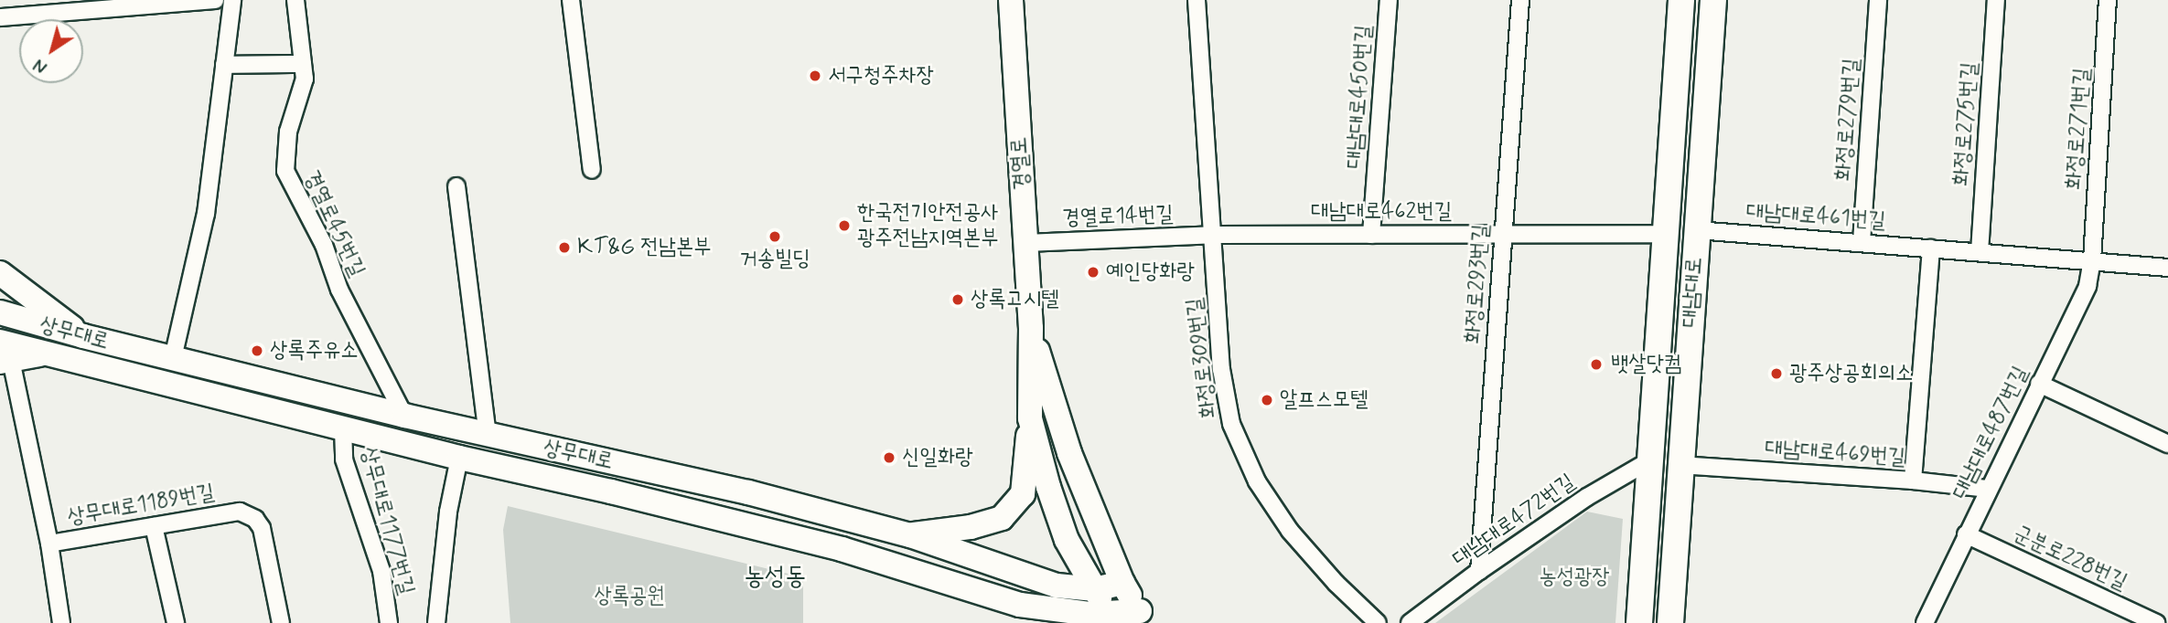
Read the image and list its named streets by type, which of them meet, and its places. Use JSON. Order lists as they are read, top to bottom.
{
  "streets": {
    "main road": ["대남대로"],
    "street": [
      "대남대로450번길",
      "화정로279번길",
      "화정로275번길",
      "화정로271번길",
      "경열로",
      "대남대로462번길",
      "경열로14번길",
      "대남대로461번길",
      "경열로45번길",
      "화정로293번길",
      "상무대로",
      "화정로309번길",
      "대남대로487번길",
      "대남대로469번길",
      "상무대로1189번길",
      "상무대로1177번길",
      "대남대로472번길",
      "군분로228번길"
    ]
  },
  "crossings": [
    ["대남대로450번길", "대남대로462번길"],
    ["화정로279번길", "대남대로461번길"],
    ["화정로275번길", "대남대로461번길"],
    ["화정로271번길", "대남대로461번길"],
    ["화정로271번길", "대남대로487번길"],
    ["경열로", "경열로14번길"],
    ["경열로", "상무대로"],
    ["대남대로462번길", "경열로14번길"],
    ["대남대로462번길", "화정로293번길"],
    ["대남대로462번길", "대남대로"],
    ["대남대로462번길", "화정로309번길"],
    ["경열로14번길", "화정로309번길"],
    ["대남대로461번길", "대남대로"],
    ["대남대로461번길", "대남대로487번길"],
    ["경열로45번길", "상무대로"],
    ["화정로293번길", "대남대로472번길"],
    ["대남대로", "대남대로469번길"],
    ["대남대로", "대남대로472번길"],
    ["상무대로", "상무대로1189번길"],
    ["상무대로", "상무대로1177번길"],
    ["대남대로487번길", "대남대로469번길"],
    ["대남대로487번길", "군분로228번길"]
  ],
  "districts": ["농성동"],
  "parks": ["농성광장", "상록공원"],
  "places": [
    "서구청주차장",
    "한국전기안전공사 광주전남지역본부",
    "거송빌딩",
    "KT&G 전남본부",
    "예인당화랑",
    "상록고시텔",
    "상록주유소",
    "뱃살닷컴",
    "광주상공회의소",
    "알프스모텔",
    "신일화랑"
  ],
  "north": "bottom left"
}
